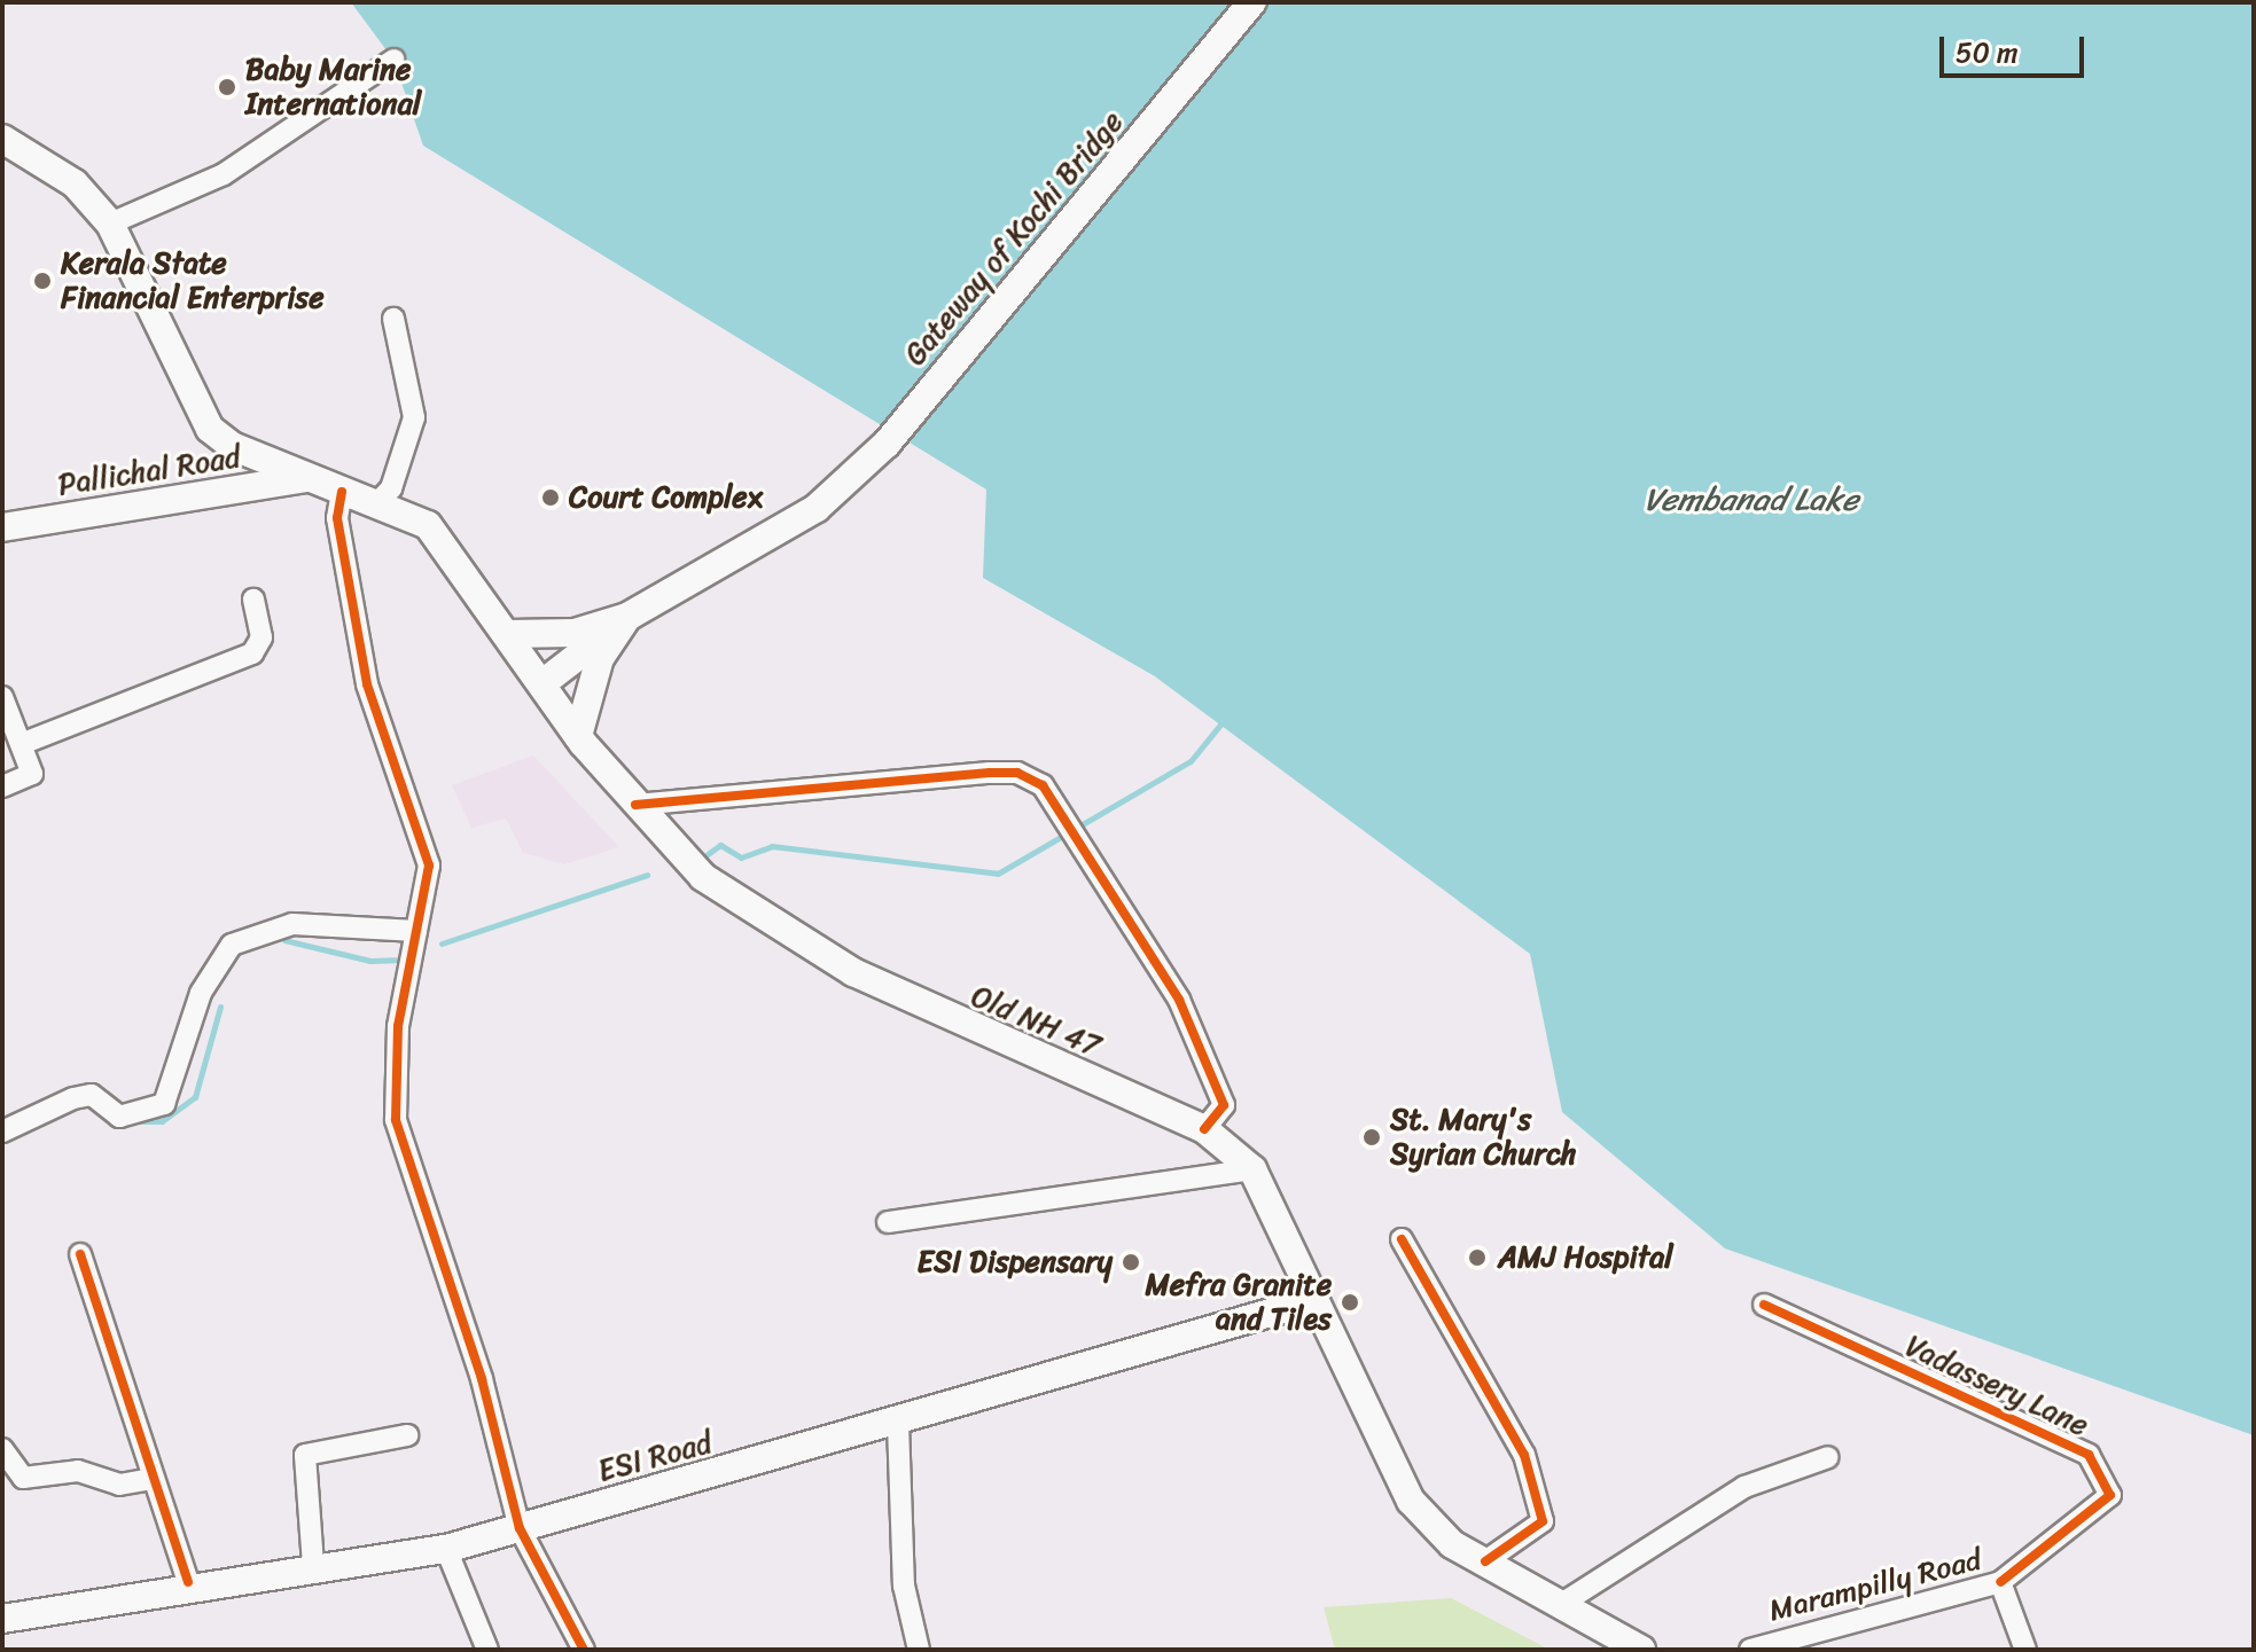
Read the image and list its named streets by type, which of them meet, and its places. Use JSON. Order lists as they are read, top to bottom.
{
  "streets": {
    "main road": [
      "Gateway of Kochi Bridge",
      "Pallichal Road",
      "Old NH 47",
      "ESI Road"
    ],
    "street": ["Vadassery Lane", "Marampilly Road"]
  },
  "crossings": [
    ["Pallichal Road", "Old NH 47"],
    ["Old NH 47", "ESI Road"],
    ["Vadassery Lane", "Marampilly Road"]
  ],
  "water": ["Vembanad Lake"],
  "places": [
    "Baby Marine International",
    "Kerala State Financial Enterprise",
    "Court Complex",
    "St. Mary's Syrian Church",
    "AMJ Hospital",
    "ESI Dispensary",
    "Mefra Granite and Tiles"
  ],
  "scale_bar": "50 m"
}
